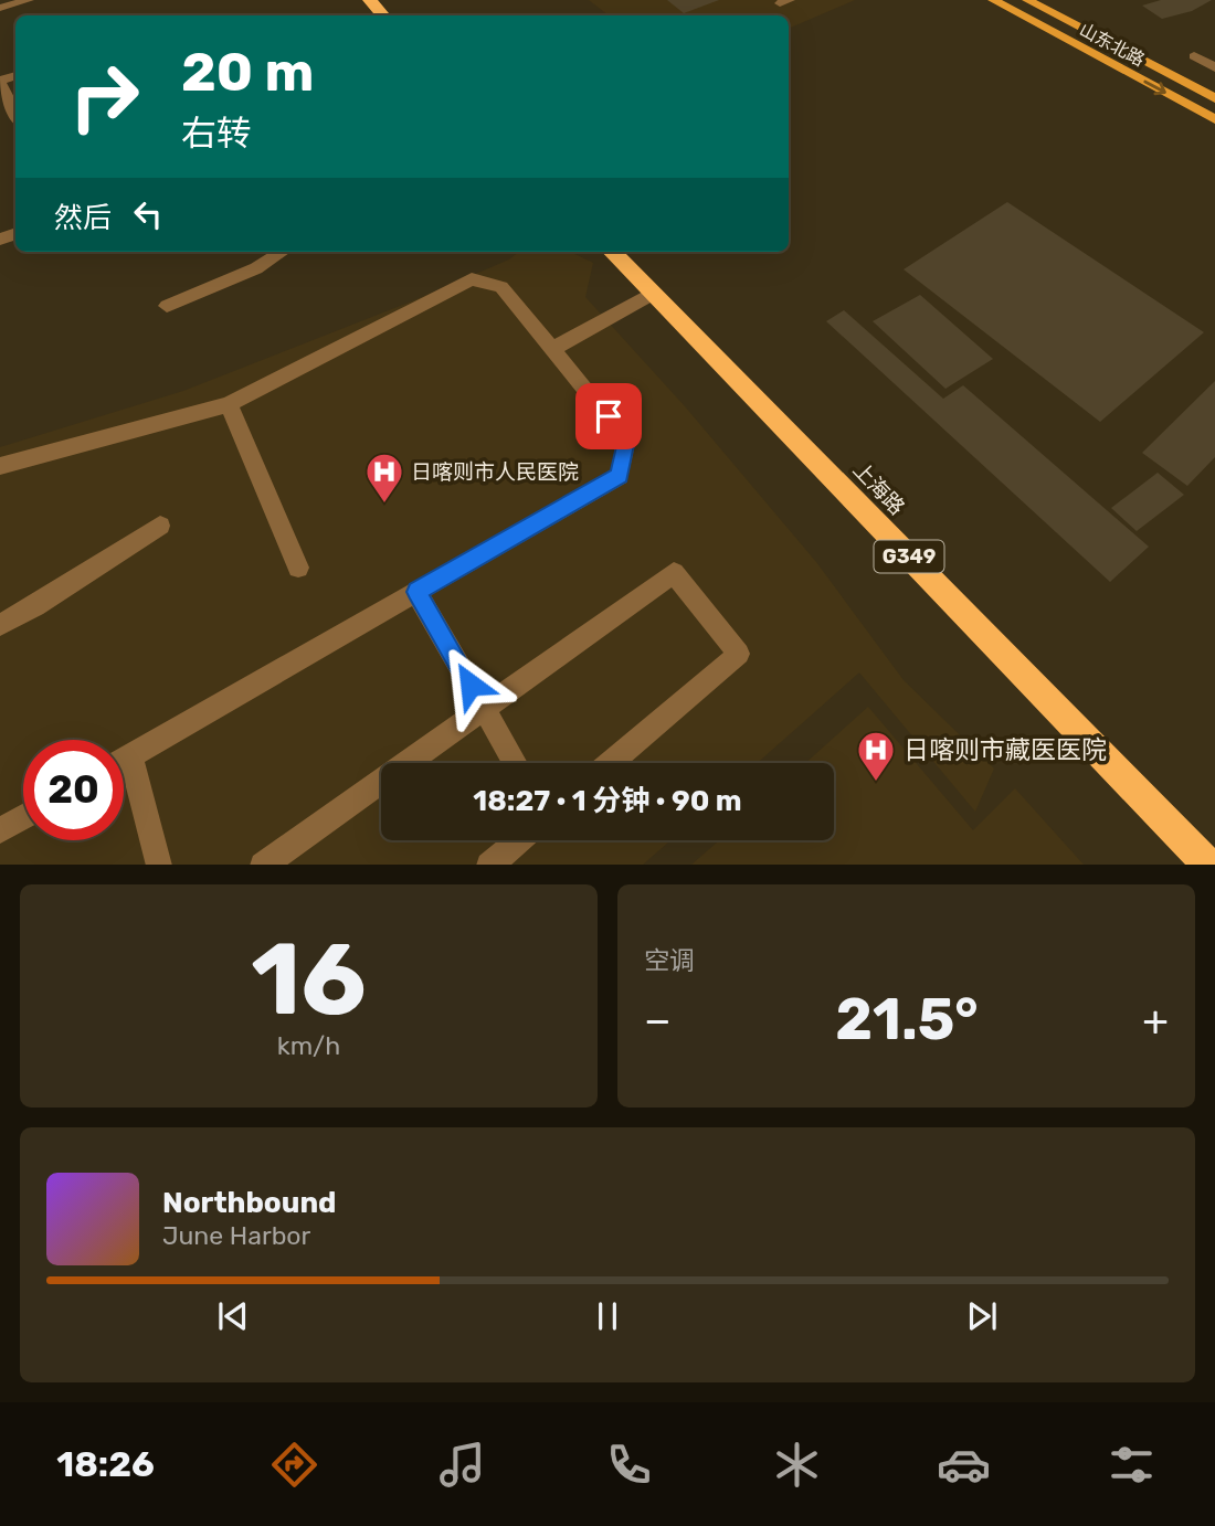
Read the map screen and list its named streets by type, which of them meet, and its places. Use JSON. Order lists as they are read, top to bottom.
{
  "streets": {
    "highway": ["上海路", "G349"],
    "main road": ["山东北路"]
  },
  "places": {
    "hospital": ["日喀则市人民医院", "日喀则市藏医医院"]
  },
  "page": {
    "turn": ["20 m", "右转"],
    "then": "然后",
    "limit": "20",
    "trip": "18:27 · 1 分钟 · 90 m",
    "tile": [
      ["16", "km/h"],
      "空调"
    ],
    "heat": ["−", "21.5°", "+"],
    "song": ["Northbound", "June Harbor"],
    "tabs": "18:26"
  }
}
